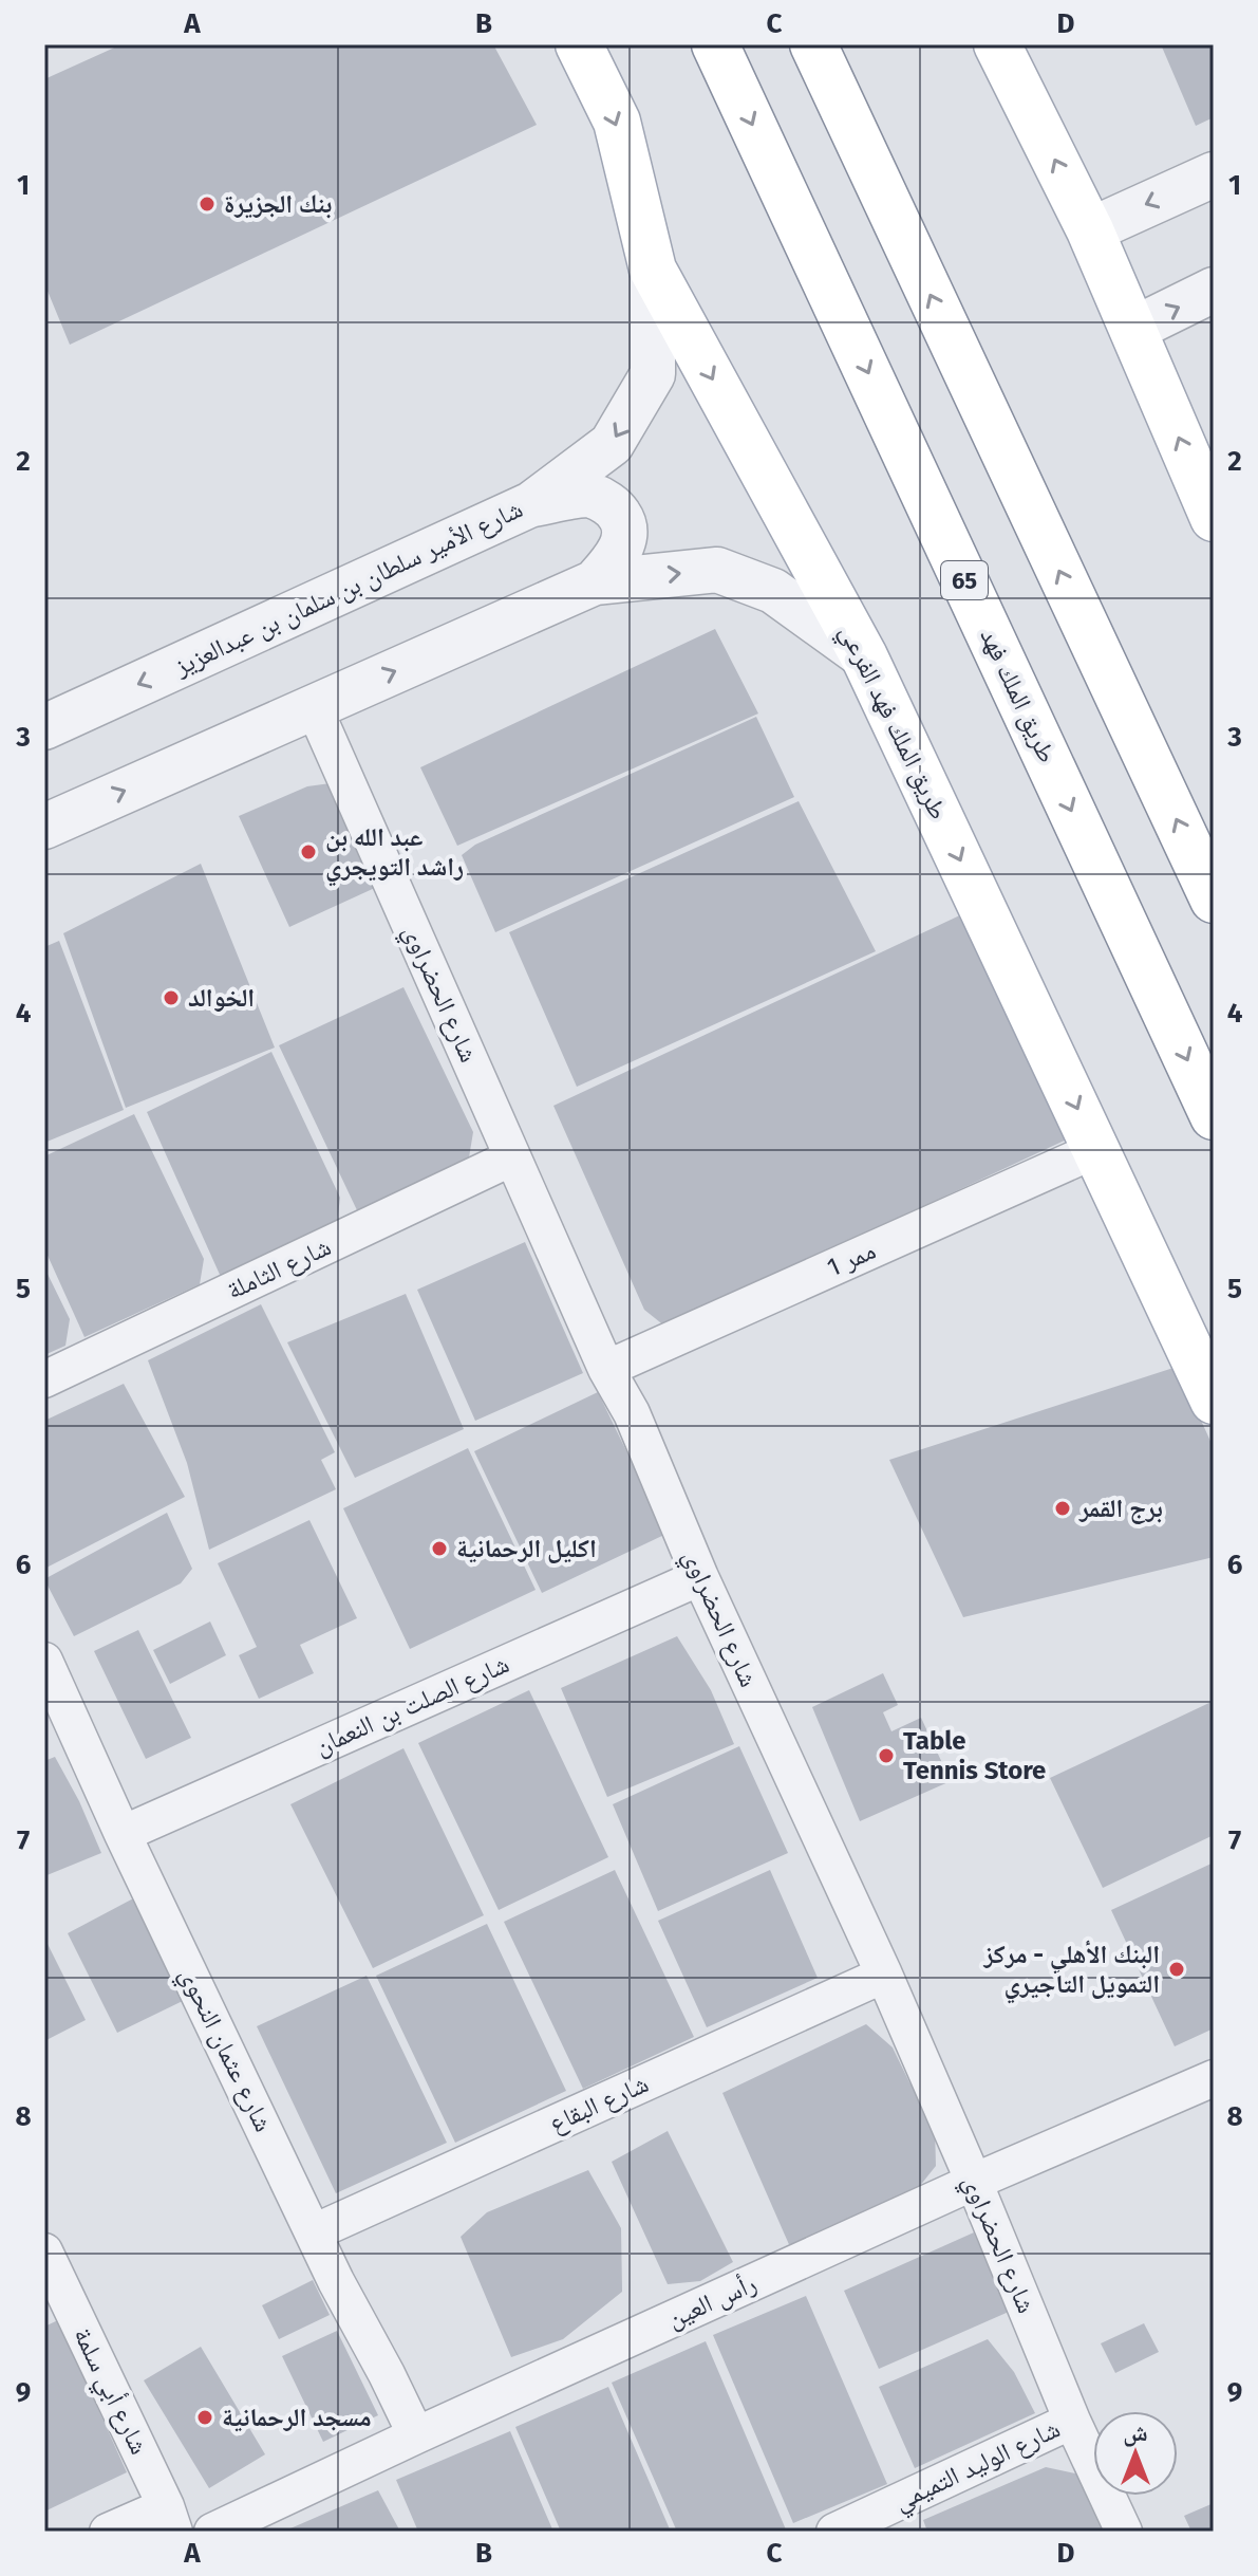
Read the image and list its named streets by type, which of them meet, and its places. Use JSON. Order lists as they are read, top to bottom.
{
  "streets": {
    "main road": ["65", "طريق الملك فهد", "طريق الملك فهد الفرعي"],
    "street": [
      "شارع الأمير سلطان بن سلمان بن عبدالعزيز",
      "شارع الحضراوي",
      "ممر 1",
      "شارع الثاملة",
      "شارع الصلت بن النعمان",
      "شارع عثمان النحوي",
      "شارع البقاع",
      "رأس العين",
      "شارع أبي سلمة",
      "شارع الوليد التميمي"
    ]
  },
  "crossings": [
    ["شارع الأمير سلطان بن سلمان بن عبدالعزيز", "طريق الملك فهد الفرعي"],
    ["طريق الملك فهد الفرعي", "ممر 1"],
    ["شارع الحضراوي", "ممر 1"],
    ["شارع الحضراوي", "شارع الثاملة"],
    ["شارع الحضراوي", "شارع الصلت بن النعمان"],
    ["شارع الحضراوي", "شارع البقاع"],
    ["شارع الحضراوي", "رأس العين"],
    ["شارع الحضراوي", "شارع الوليد التميمي"],
    ["شارع الصلت بن النعمان", "شارع عثمان النحوي"],
    ["شارع عثمان النحوي", "شارع البقاع"],
    ["شارع عثمان النحوي", "رأس العين"]
  ],
  "places": [
    "بنك الجزيرة",
    "عبد الله بن راشد التويجري",
    "الخوالد",
    "برج القمر",
    "اكليل الرحمانية",
    "Table Tennis Store",
    "البنك الأهلي - مركز التمويل التاجيري",
    "مسجد الرحمانية"
  ],
  "north": "top",
  "grid": {
    "columns": [
      "A",
      "B",
      "C",
      "D"
    ],
    "rows": [
      "1",
      "2",
      "3",
      "4",
      "5",
      "6",
      "7",
      "8",
      "9"
    ]
  }
}
